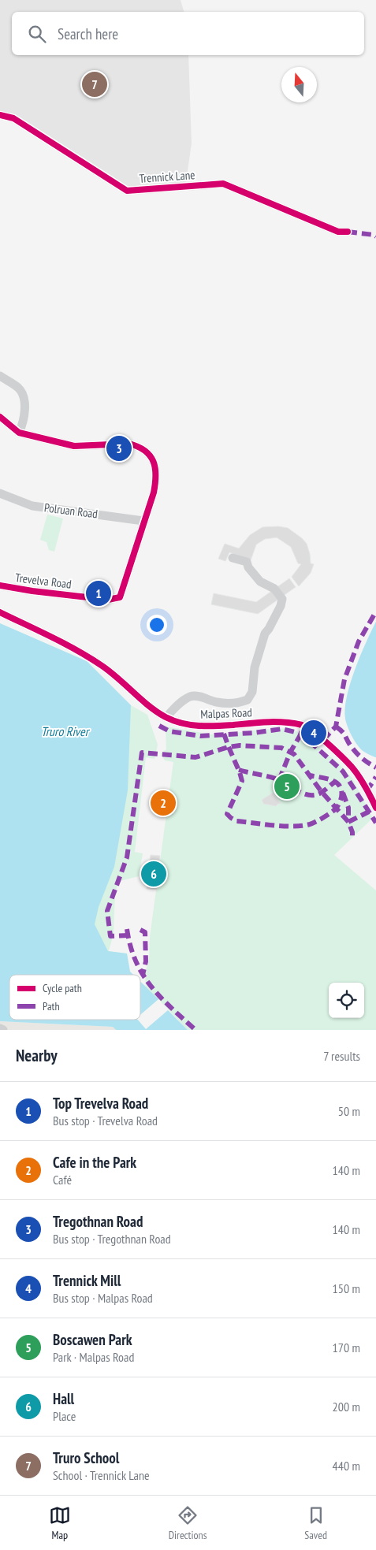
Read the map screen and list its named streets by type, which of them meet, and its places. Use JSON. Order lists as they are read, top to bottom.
{
  "streets": {
    "street": [
      "Trennick Lane",
      "Polruan Road",
      "Trevelva Road",
      "Malpas Road"
    ]
  },
  "crossings": [
    ["Polruan Road", "Trevelva Road"]
  ],
  "water": ["Truro River"],
  "legend": ["Cycle path", "Path"],
  "north": "top",
  "page": {
    "search": "Search here",
    "pins": [
      "7",
      "3",
      "1",
      "4",
      "5",
      "2",
      "6"
    ],
    "heading": ["Nearby", "7 results"],
    "list": [
      {
        "mark": "1",
        "name": "Top Trevelva Road",
        "note": "Bus stop · Trevelva Road",
        "value": "50 m"
      },
      {
        "mark": "2",
        "name": "Cafe in the Park",
        "note": "Café",
        "value": "140 m"
      },
      {
        "mark": "3",
        "name": "Tregothnan Road",
        "note": "Bus stop · Tregothnan Road",
        "value": "140 m"
      },
      {
        "mark": "4",
        "name": "Trennick Mill",
        "note": "Bus stop · Malpas Road",
        "value": "150 m"
      },
      {
        "mark": "5",
        "name": "Boscawen Park",
        "note": "Park · Malpas Road",
        "value": "170 m"
      },
      {
        "mark": "6",
        "name": "Hall",
        "note": "Place",
        "value": "200 m"
      },
      {
        "mark": "7",
        "name": "Truro School",
        "note": "School · Trennick Lane",
        "value": "440 m"
      }
    ],
    "nav": ["Map", "Directions", "Saved"]
  }
}
